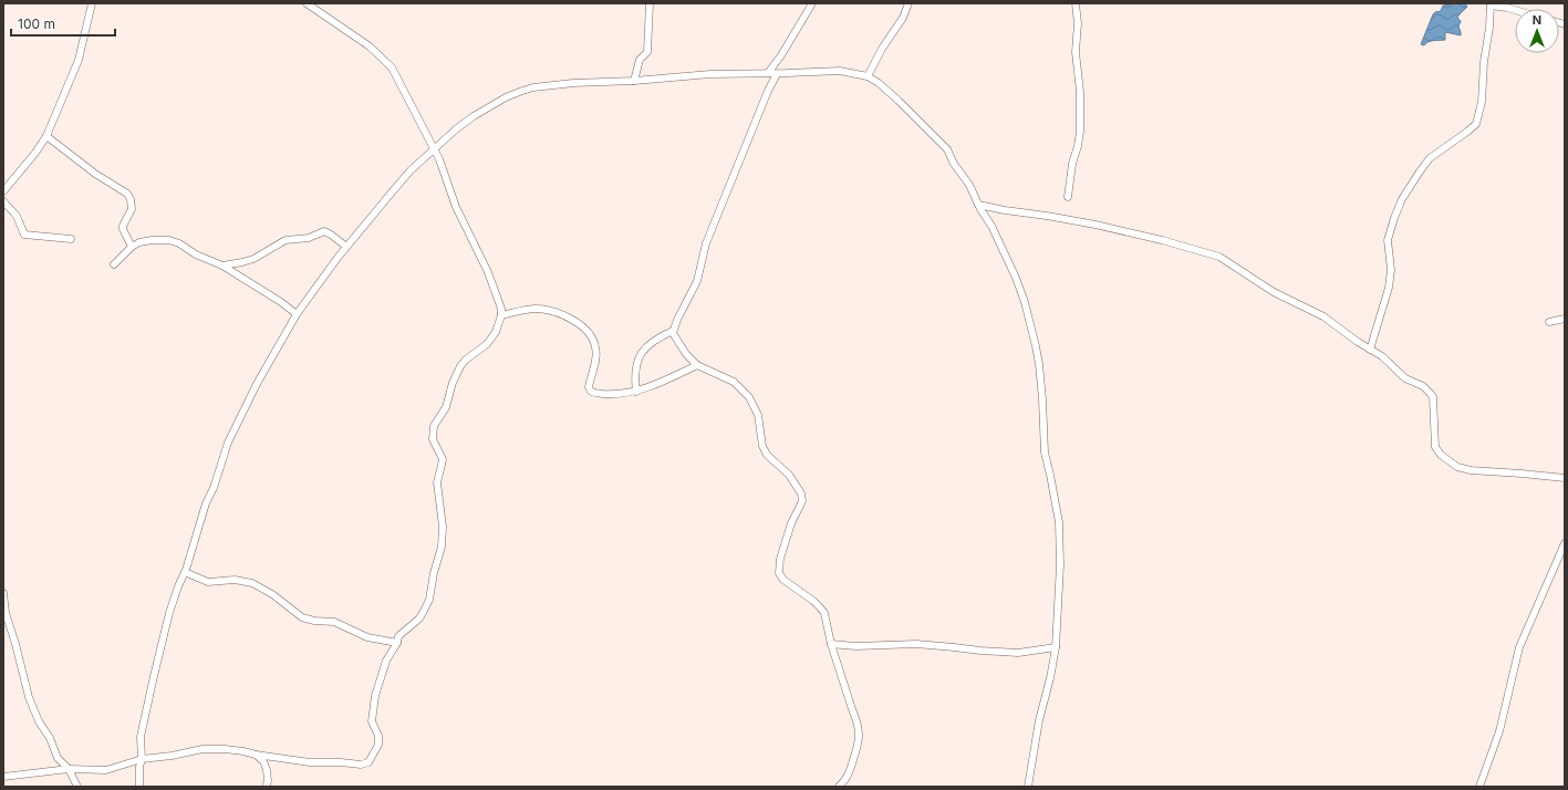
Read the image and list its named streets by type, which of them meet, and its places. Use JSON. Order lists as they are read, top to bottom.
{
  "scale_bar": "100 m",
  "north": "top"
}
